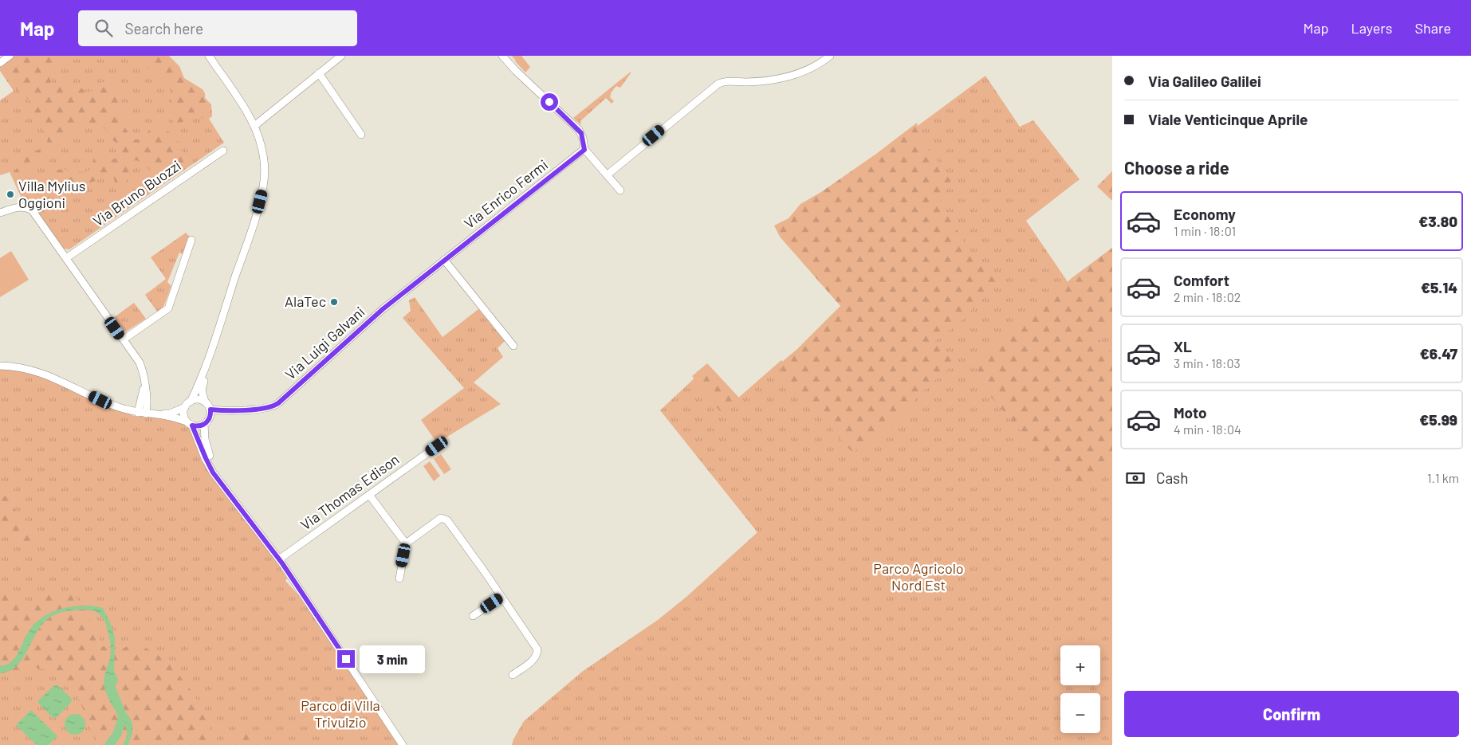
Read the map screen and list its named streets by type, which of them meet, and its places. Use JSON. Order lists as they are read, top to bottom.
{
  "streets": {
    "street": [
      "Via Bruno Buozzi",
      "Via Enrico Fermi",
      "Via Luigi Galvani",
      "Via Thomas Edison"
    ]
  },
  "crossings": [
    ["Via Enrico Fermi", "Via Luigi Galvani"]
  ],
  "parks": ["Parco Agricolo Nord Est", "Parco di Villa Trivulzio"],
  "places": ["Villa Mylius Oggioni", "AlaTec"],
  "page": {
    "header": "Map",
    "search": "Search here",
    "nav": ["Map", "Layers", "Share"],
    "banner": ["Via Galileo Galilei", "Viale Venticinque Aprile"],
    "heading": "Choose a ride",
    "list": [
      {
        "name": "Economy",
        "note": "1 min · 18:01",
        "value": "€3.80"
      },
      {
        "name": "Comfort",
        "note": "2 min · 18:02",
        "value": "€5.14"
      },
      {
        "name": "XL",
        "note": "3 min · 18:03",
        "value": "€6.47"
      },
      {
        "name": "Moto",
        "note": "4 min · 18:04",
        "value": "€5.99"
      }
    ],
    "pay": ["Cash", "1.1 km"],
    "map_buttons": ["+", "−"],
    "bubble": "3 min",
    "buttons": "Confirm"
  }
}
